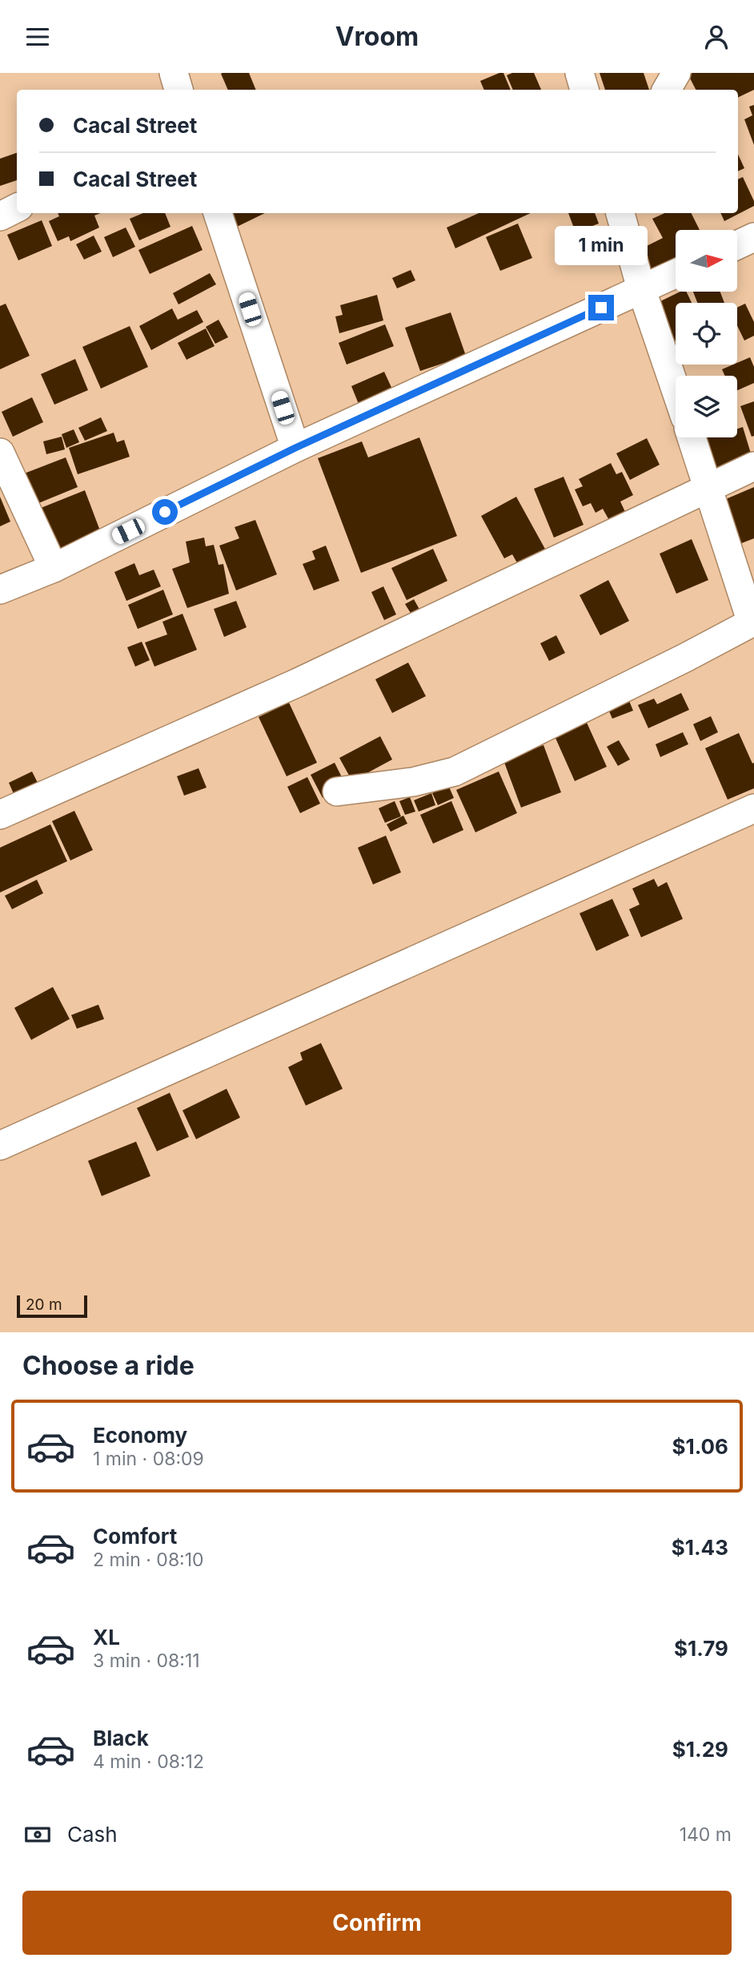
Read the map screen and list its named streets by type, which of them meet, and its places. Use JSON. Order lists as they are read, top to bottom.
{
  "scale_bar": "20 m",
  "north": "right",
  "page": {
    "header": "Vroom",
    "banner": ["Cacal Street", "Cacal Street"],
    "bubble": "1 min",
    "scale": "20 m",
    "heading": "Choose a ride",
    "list": [
      {
        "name": "Economy",
        "note": "1 min · 08:09",
        "value": "$1.06"
      },
      {
        "name": "Comfort",
        "note": "2 min · 08:10",
        "value": "$1.43"
      },
      {
        "name": "XL",
        "note": "3 min · 08:11",
        "value": "$1.79"
      },
      {
        "name": "Black",
        "note": "4 min · 08:12",
        "value": "$1.29"
      }
    ],
    "pay": ["Cash", "140 m"],
    "buttons": "Confirm"
  }
}
